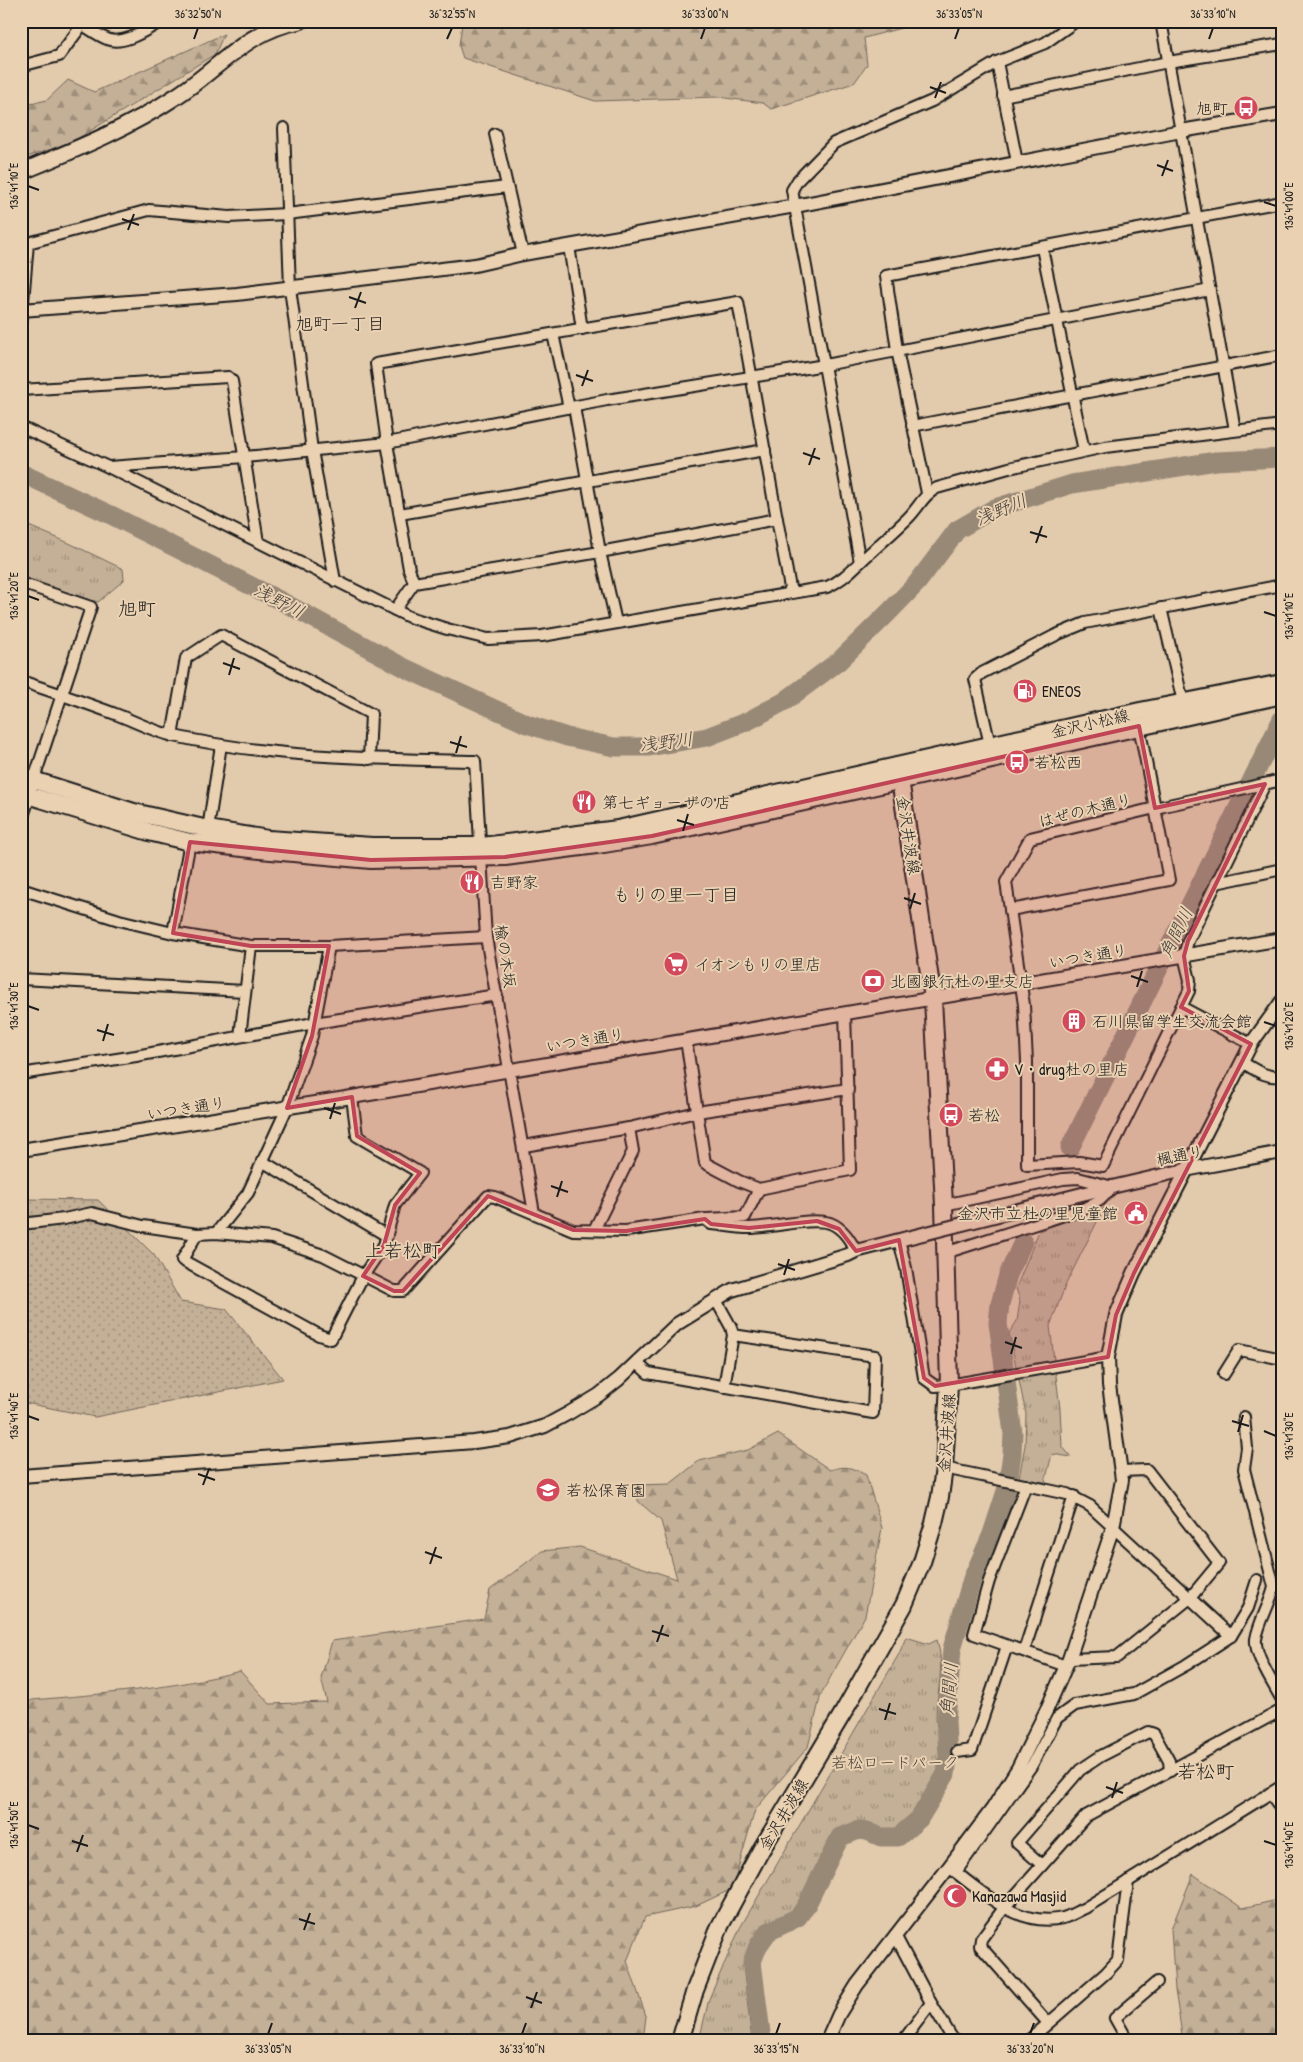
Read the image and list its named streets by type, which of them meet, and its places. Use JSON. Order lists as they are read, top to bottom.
{
  "streets": {
    "main road": ["金沢小松線", "金沢井波線"],
    "street": [
      "はぜの木通り",
      "楡の木坂",
      "いつき通り",
      "楓通り"
    ]
  },
  "crossings": [
    ["金沢小松線", "はぜの木通り"],
    ["金沢小松線", "金沢井波線"],
    ["はぜの木通り", "いつき通り"],
    ["金沢井波線", "いつき通り"],
    ["楡の木坂", "いつき通り"]
  ],
  "districts": [
    "旭町一丁目",
    "旭町",
    "もりの里一丁目",
    "上若松町",
    "若松町"
  ],
  "water": ["浅野川", "角間川"],
  "parks": ["若松ロードパーク"],
  "places": {
    "bus stop": ["旭町", "若松西", "若松"],
    "fuel station": ["ENEOS"],
    "restaurant": ["第七ギョーザの店", "吉野家"],
    "supermarket": ["イオンもりの里店"],
    "bank": ["北國銀行杜の里支店"],
    "building": ["石川県留学生交流会館"],
    "pharmacy": ["V・drug杜の里店"],
    "public building": ["金沢市立杜の里児童館"],
    "school or university": ["若松保育園"],
    "mosque": ["Kanazawa Masjid"]
  },
  "coordinates": [
    "36°32'50\"N",
    "36°32'55\"N",
    "36°33'00\"N",
    "36°33'05\"N",
    "36°33'10\"N",
    "136°41'10\"E",
    "136°41'00\"E",
    "136°41'20\"E",
    "136°41'30\"E",
    "136°41'40\"E",
    "136°41'50\"E",
    "36°33'15\"N",
    "36°33'20\"N"
  ]
}
